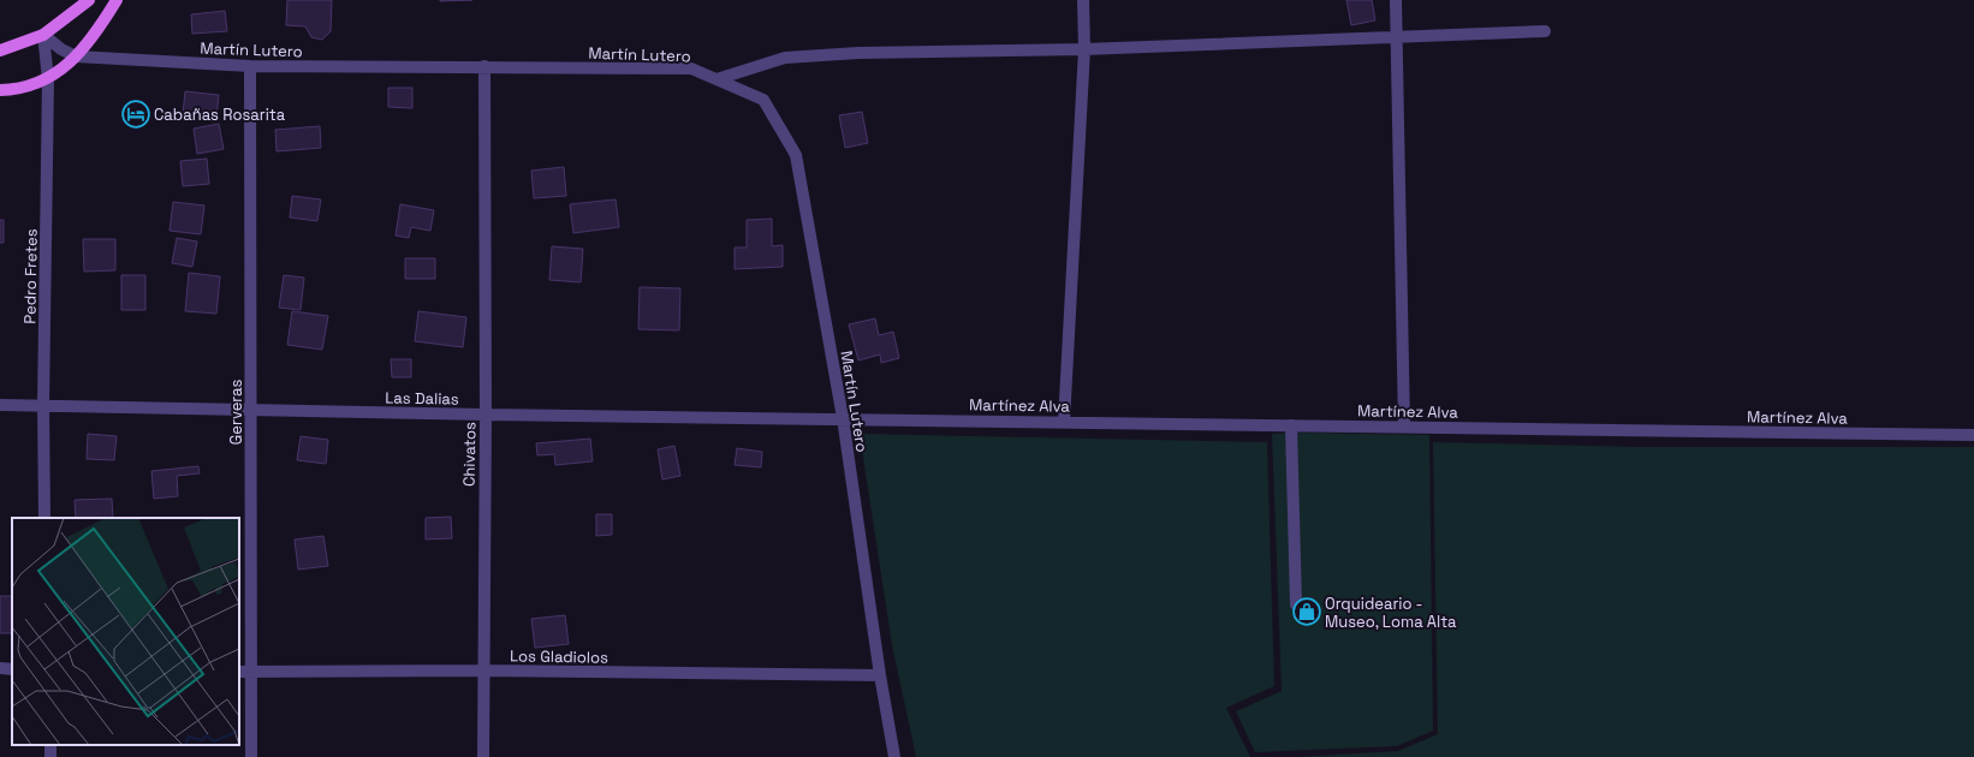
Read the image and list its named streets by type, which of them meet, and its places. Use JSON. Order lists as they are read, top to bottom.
{
  "streets": {
    "street": [
      "Martín Lutero",
      "Pedro Fretes",
      "Las Dalias",
      "Martínez Alva",
      "Gerveras",
      "Chivatos",
      "Los Gladiolos"
    ]
  },
  "crossings": [
    ["Martín Lutero", "Pedro Fretes"],
    ["Martín Lutero", "Las Dalias"],
    ["Martín Lutero", "Martínez Alva"],
    ["Martín Lutero", "Gerveras"],
    ["Martín Lutero", "Chivatos"],
    ["Martín Lutero", "Los Gladiolos"],
    ["Pedro Fretes", "Las Dalias"],
    ["Las Dalias", "Martínez Alva"],
    ["Las Dalias", "Gerveras"],
    ["Las Dalias", "Chivatos"],
    ["Gerveras", "Los Gladiolos"],
    ["Chivatos", "Los Gladiolos"]
  ],
  "places": {
    "hotel": ["Cabañas Rosarita"],
    "shop": ["Orquideario - Museo, Loma Alta"]
  }
}
